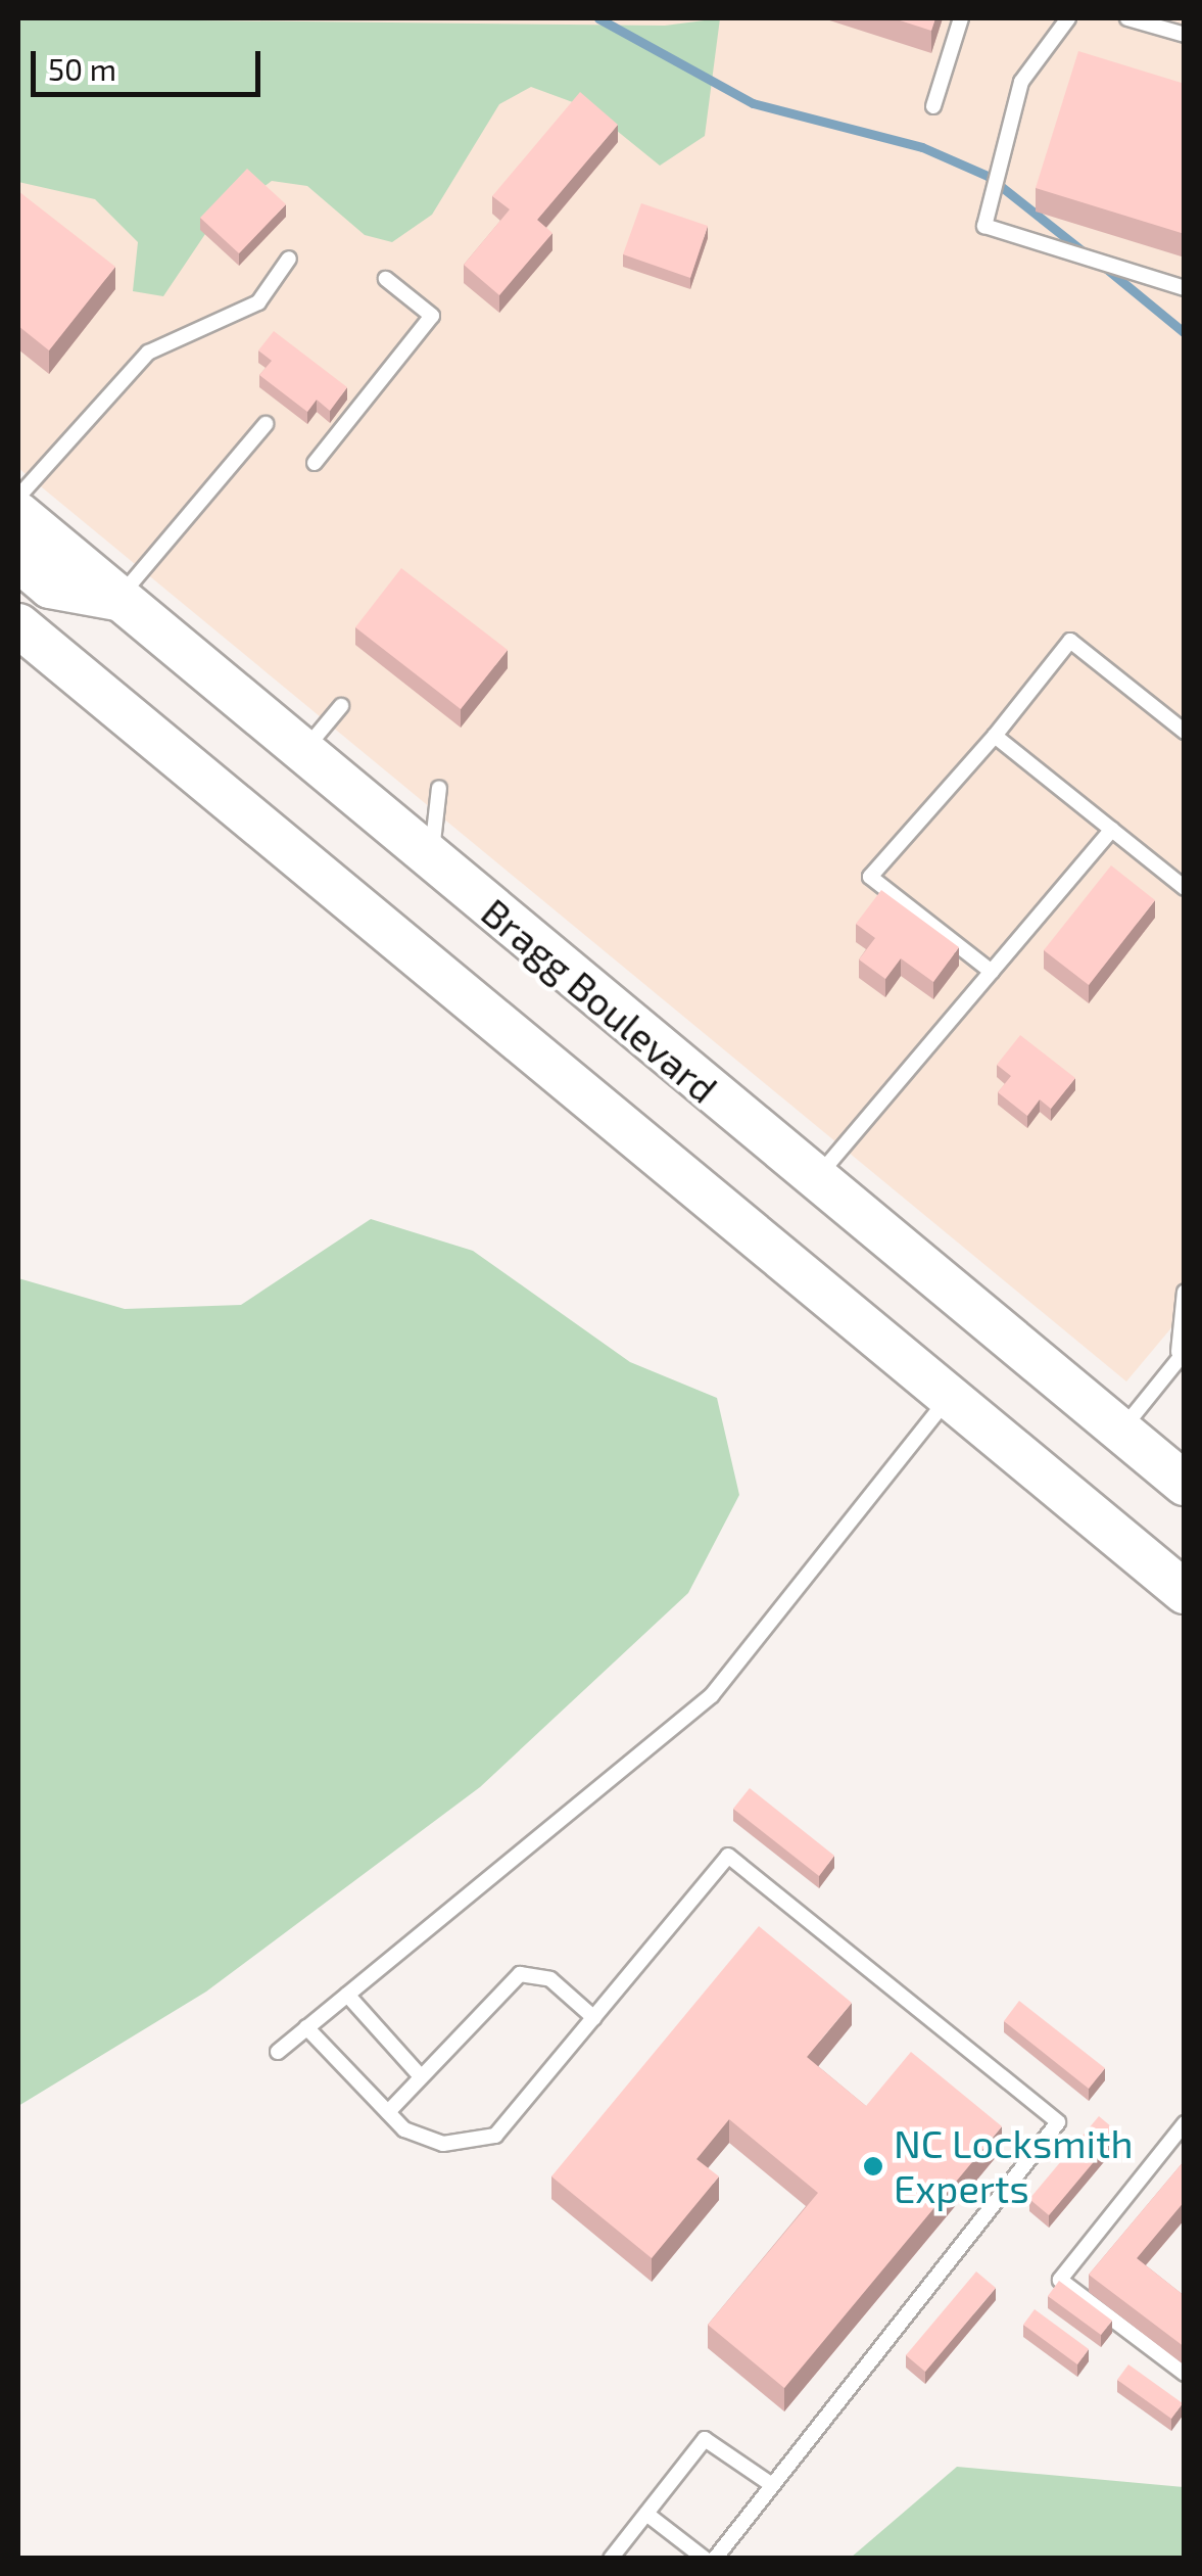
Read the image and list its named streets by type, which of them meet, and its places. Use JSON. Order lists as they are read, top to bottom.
{
  "streets": {
    "main road": ["Bragg Boulevard"]
  },
  "places": ["NC Locksmith Experts"],
  "scale_bar": "50 m"
}
